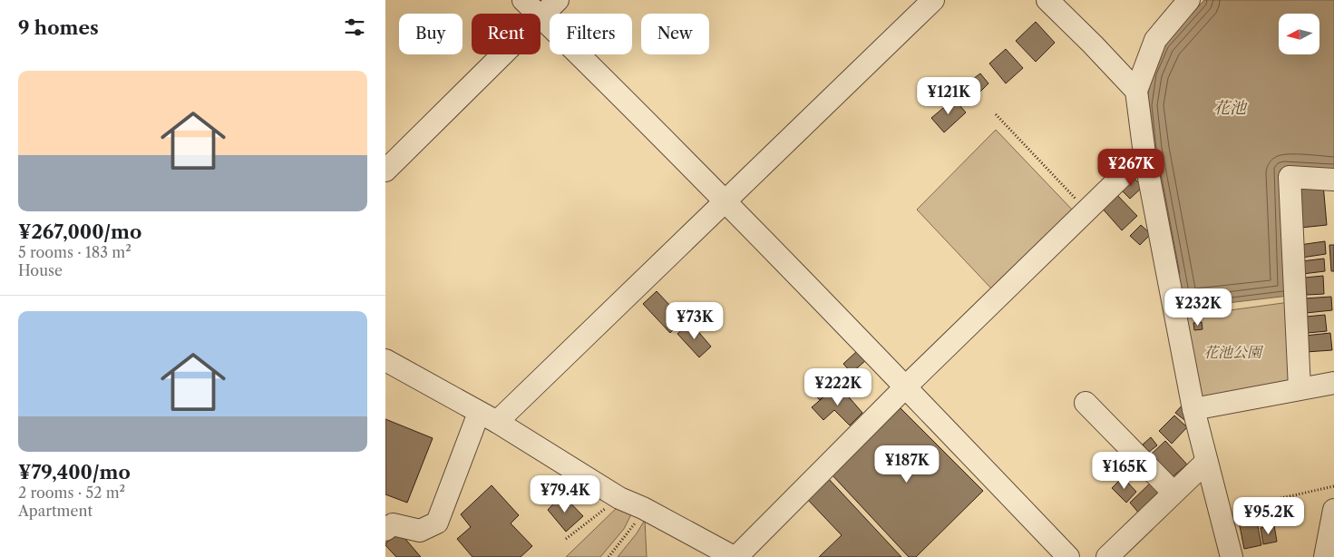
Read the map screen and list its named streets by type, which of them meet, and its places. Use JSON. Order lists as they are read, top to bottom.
{
  "water": ["花池"],
  "parks": ["花池公園"],
  "north": "left",
  "page": {
    "heading": "9 homes",
    "chip": [
      "Buy",
      "Rent",
      "Filters",
      "New"
    ],
    "list": [
      {
        "name": "¥267,000/mo",
        "note": "5 rooms · 183 m² · House"
      },
      {
        "name": "¥79,400/mo",
        "note": "2 rooms · 52 m² · Apartment"
      }
    ],
    "price": [
      "¥121K",
      "¥267K",
      "¥232K",
      "¥73K",
      "¥222K",
      "¥187K",
      "¥165K",
      "¥79.4K",
      "¥95.2K"
    ]
  }
}
